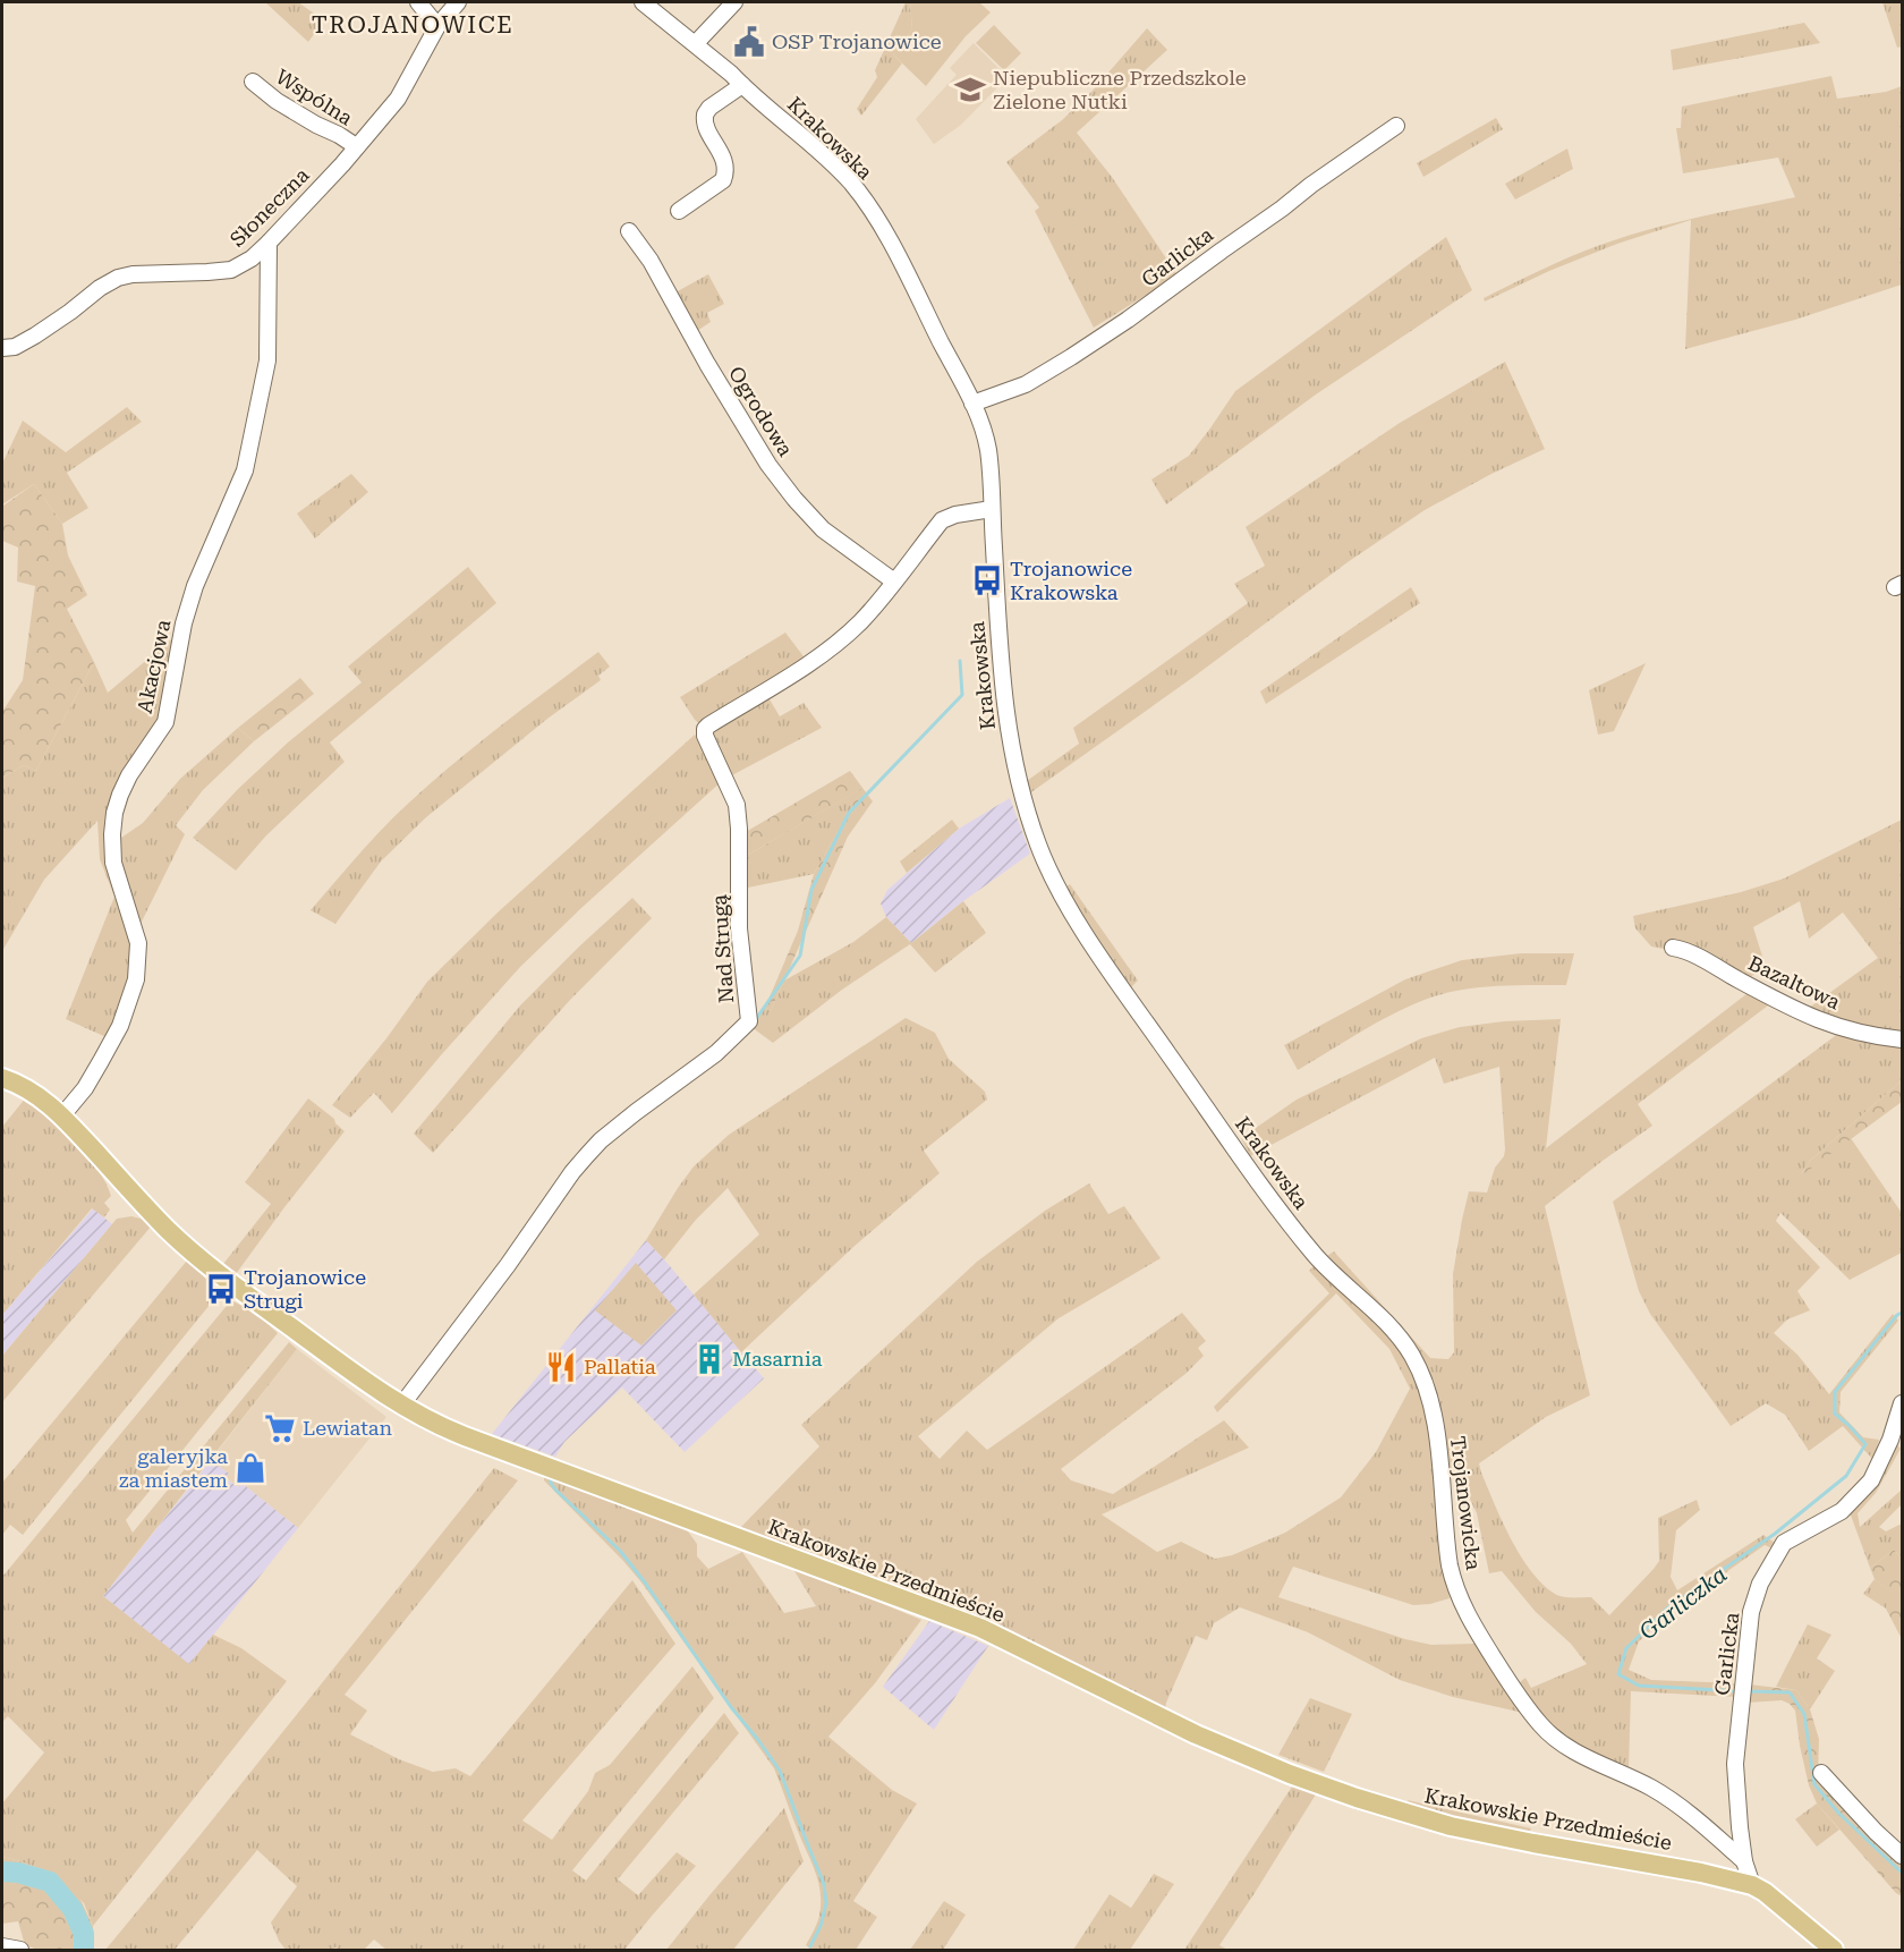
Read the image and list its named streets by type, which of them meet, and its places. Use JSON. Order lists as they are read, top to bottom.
{
  "streets": {
    "main road": ["Krakowskie Przedmieście"],
    "street": [
      "Wspólna",
      "Krakowska",
      "Słoneczna",
      "Garlicka",
      "Ogrodowa",
      "Akacjowa",
      "Nad Strugą",
      "Bazaltowa",
      "Trojanowicka"
    ]
  },
  "crossings": [
    ["Wspólna", "Słoneczna"],
    ["Krakowska", "Garlicka"],
    ["Krakowska", "Nad Strugą"],
    ["Krakowska", "Trojanowicka"],
    ["Słoneczna", "Akacjowa"],
    ["Garlicka", "Trojanowicka"],
    ["Garlicka", "Krakowskie Przedmieście"],
    ["Ogrodowa", "Nad Strugą"],
    ["Akacjowa", "Krakowskie Przedmieście"],
    ["Nad Strugą", "Krakowskie Przedmieście"]
  ],
  "districts": ["TROJANOWICE"],
  "water": ["Garliczka"],
  "places": {
    "public building": ["OSP Trojanowice"],
    "school or university": ["Niepubliczne Przedszkole Zielone Nutki"],
    "bus stop": ["Trojanowice Krakowska", "Trojanowice Strugi"],
    "building": ["Masarnia"],
    "restaurant": ["Pallatia"],
    "supermarket": ["Lewiatan"],
    "shop": ["galeryjka za miastem"]
  }
}
